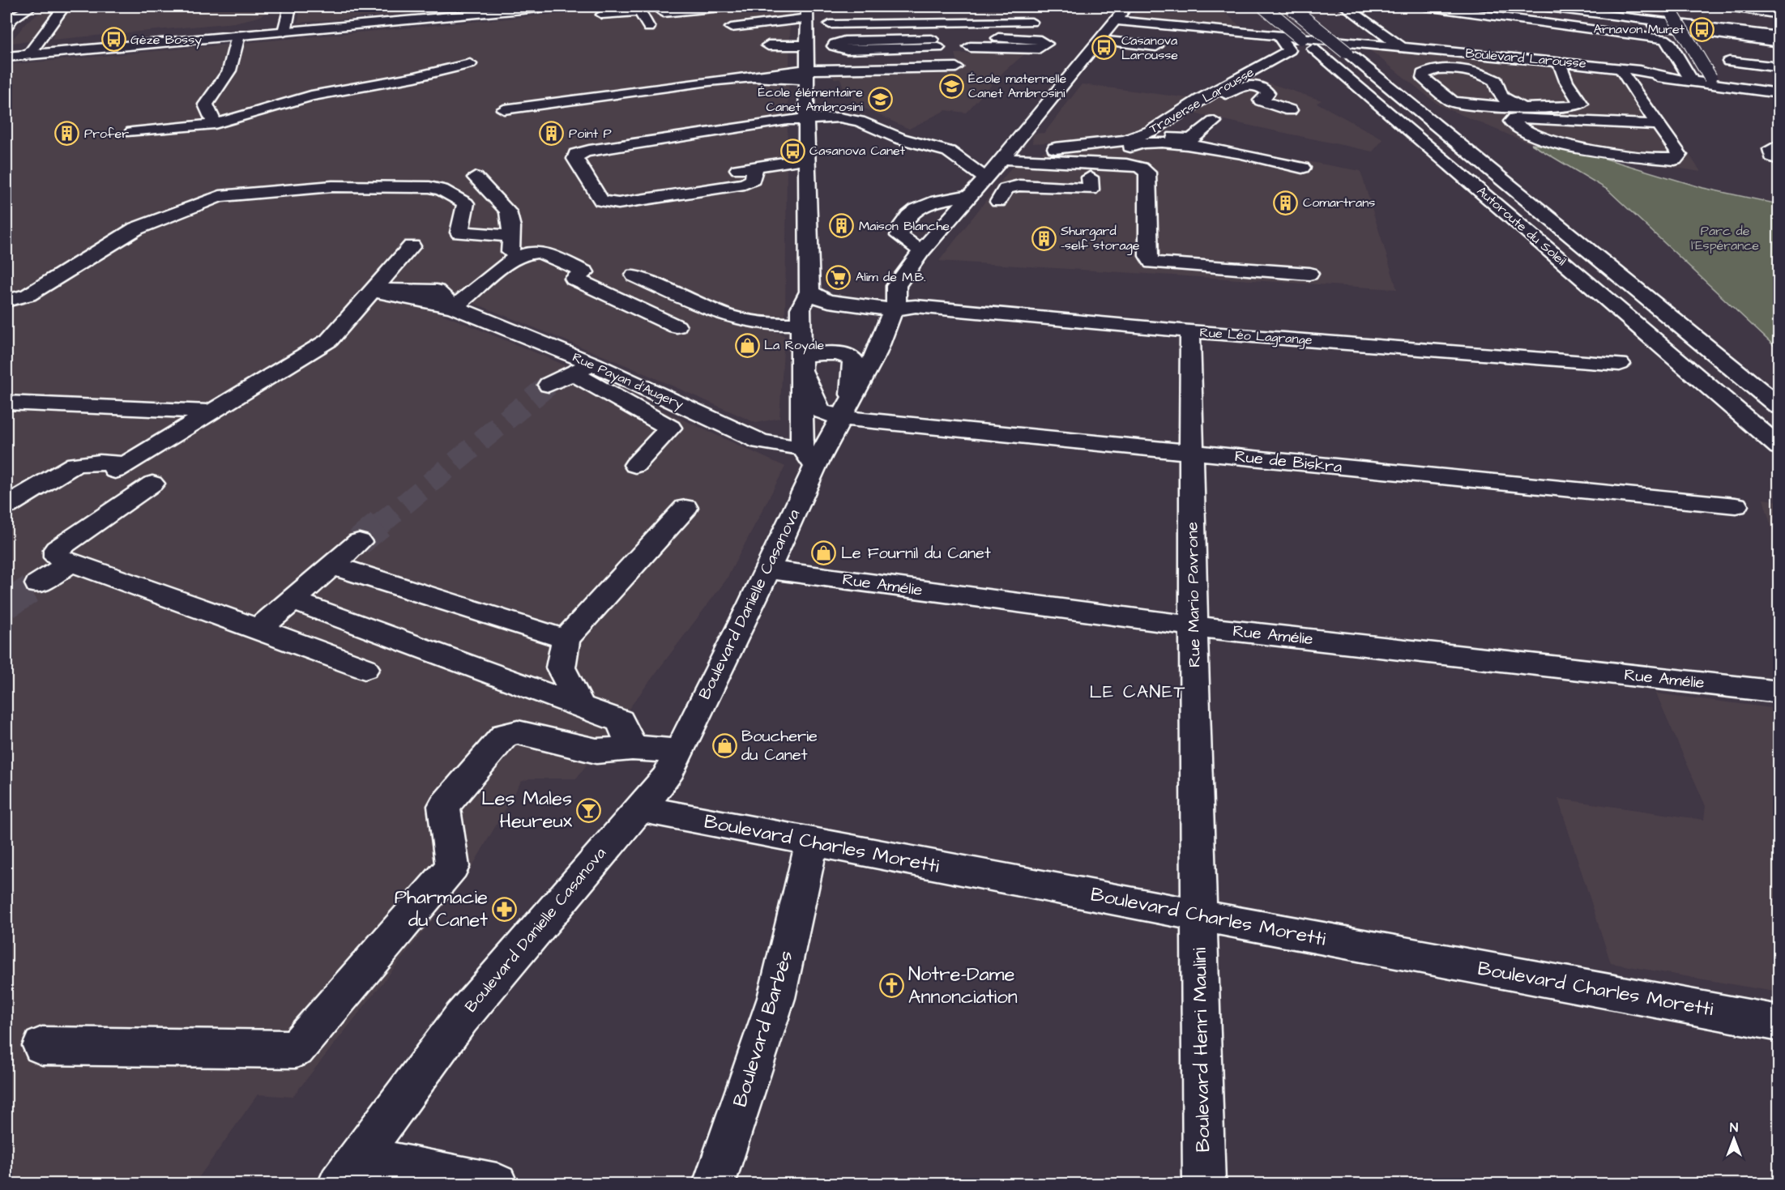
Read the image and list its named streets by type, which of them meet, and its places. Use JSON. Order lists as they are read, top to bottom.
{
  "streets": {
    "main road": [
      "Boulevard Larousse",
      "Traverse Larousse",
      "Autoroute du Soleil",
      "Rue Léo Lagrange",
      "Rue Payan d'Augery",
      "Rue de Biskra",
      "Rue Amélie",
      "Rue Mario Pavrone",
      "Boulevard Danielle Casanova",
      "Boulevard Charles Moretti",
      "Boulevard Barbès",
      "Boulevard Henri Maulini"
    ]
  },
  "crossings": [
    ["Boulevard Larousse", "Traverse Larousse"],
    ["Boulevard Larousse", "Boulevard Danielle Casanova"],
    ["Traverse Larousse", "Boulevard Danielle Casanova"],
    ["Rue Léo Lagrange", "Rue Mario Pavrone"],
    ["Rue Léo Lagrange", "Boulevard Danielle Casanova"],
    ["Rue Payan d'Augery", "Boulevard Danielle Casanova"],
    ["Rue de Biskra", "Rue Mario Pavrone"],
    ["Rue de Biskra", "Boulevard Danielle Casanova"],
    ["Rue Amélie", "Rue Mario Pavrone"],
    ["Rue Amélie", "Boulevard Danielle Casanova"],
    ["Rue Mario Pavrone", "Boulevard Charles Moretti"],
    ["Rue Mario Pavrone", "Boulevard Henri Maulini"],
    ["Boulevard Danielle Casanova", "Boulevard Charles Moretti"],
    ["Boulevard Charles Moretti", "Boulevard Barbès"],
    ["Boulevard Charles Moretti", "Boulevard Henri Maulini"]
  ],
  "districts": ["LE CANET"],
  "parks": ["Parc de l'Espérance"],
  "places": {
    "bus stop": [
      "Arnavon Muret",
      "Gèze Bossy",
      "Casanova Larousse",
      "Casanova Canet"
    ],
    "school or university": ["École maternelle Canet Ambrosini", "École élémentaire Canet Ambrosini"],
    "building": [
      "Profer",
      "Point P",
      "Comartrans",
      "Maison Blanche",
      "Shurgard -self storage"
    ],
    "supermarket": ["Alim de M.B."],
    "shop": ["La Royale", "Le Fournil du Canet", "Boucherie du Canet"],
    "bar": ["Les Males Heureux"],
    "pharmacy": ["Pharmacie du Canet"],
    "church": ["Notre-Dame Annonciation"]
  },
  "north": "top"
}
